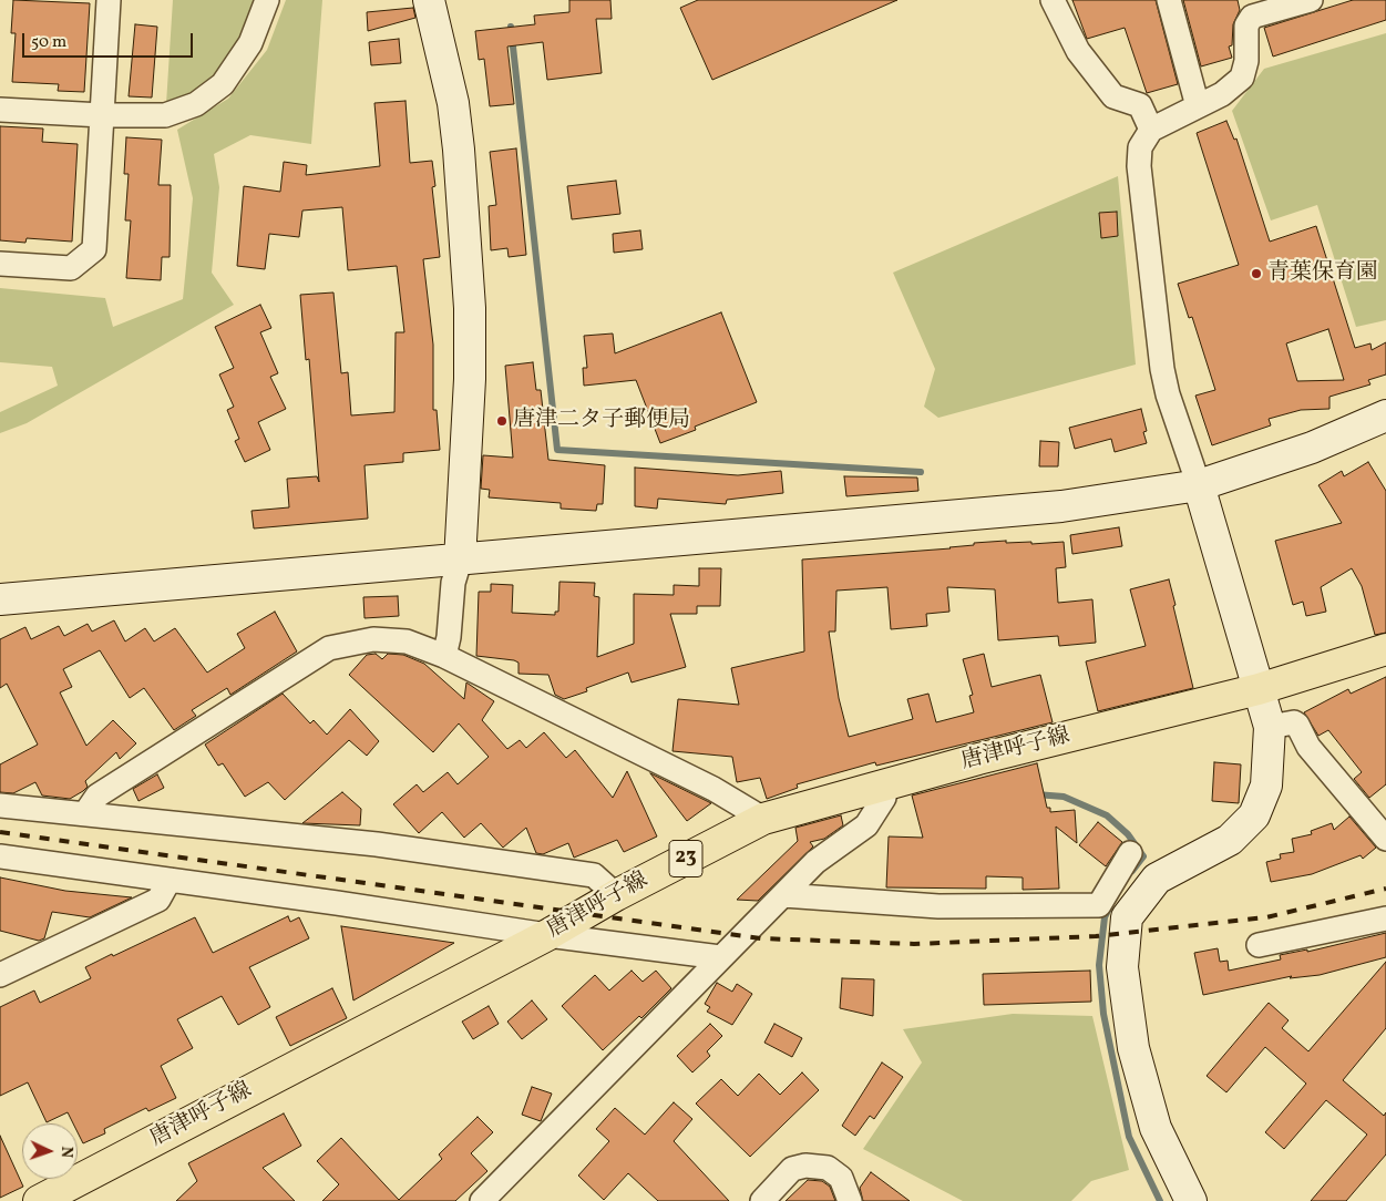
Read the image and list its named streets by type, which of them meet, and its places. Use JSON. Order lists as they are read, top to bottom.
{
  "streets": {
    "main road": ["唐津呼子線", "23"]
  },
  "places": ["青葉保育園", "唐津二タ子郵便局"],
  "scale_bar": "50 m",
  "north": "right"
}
